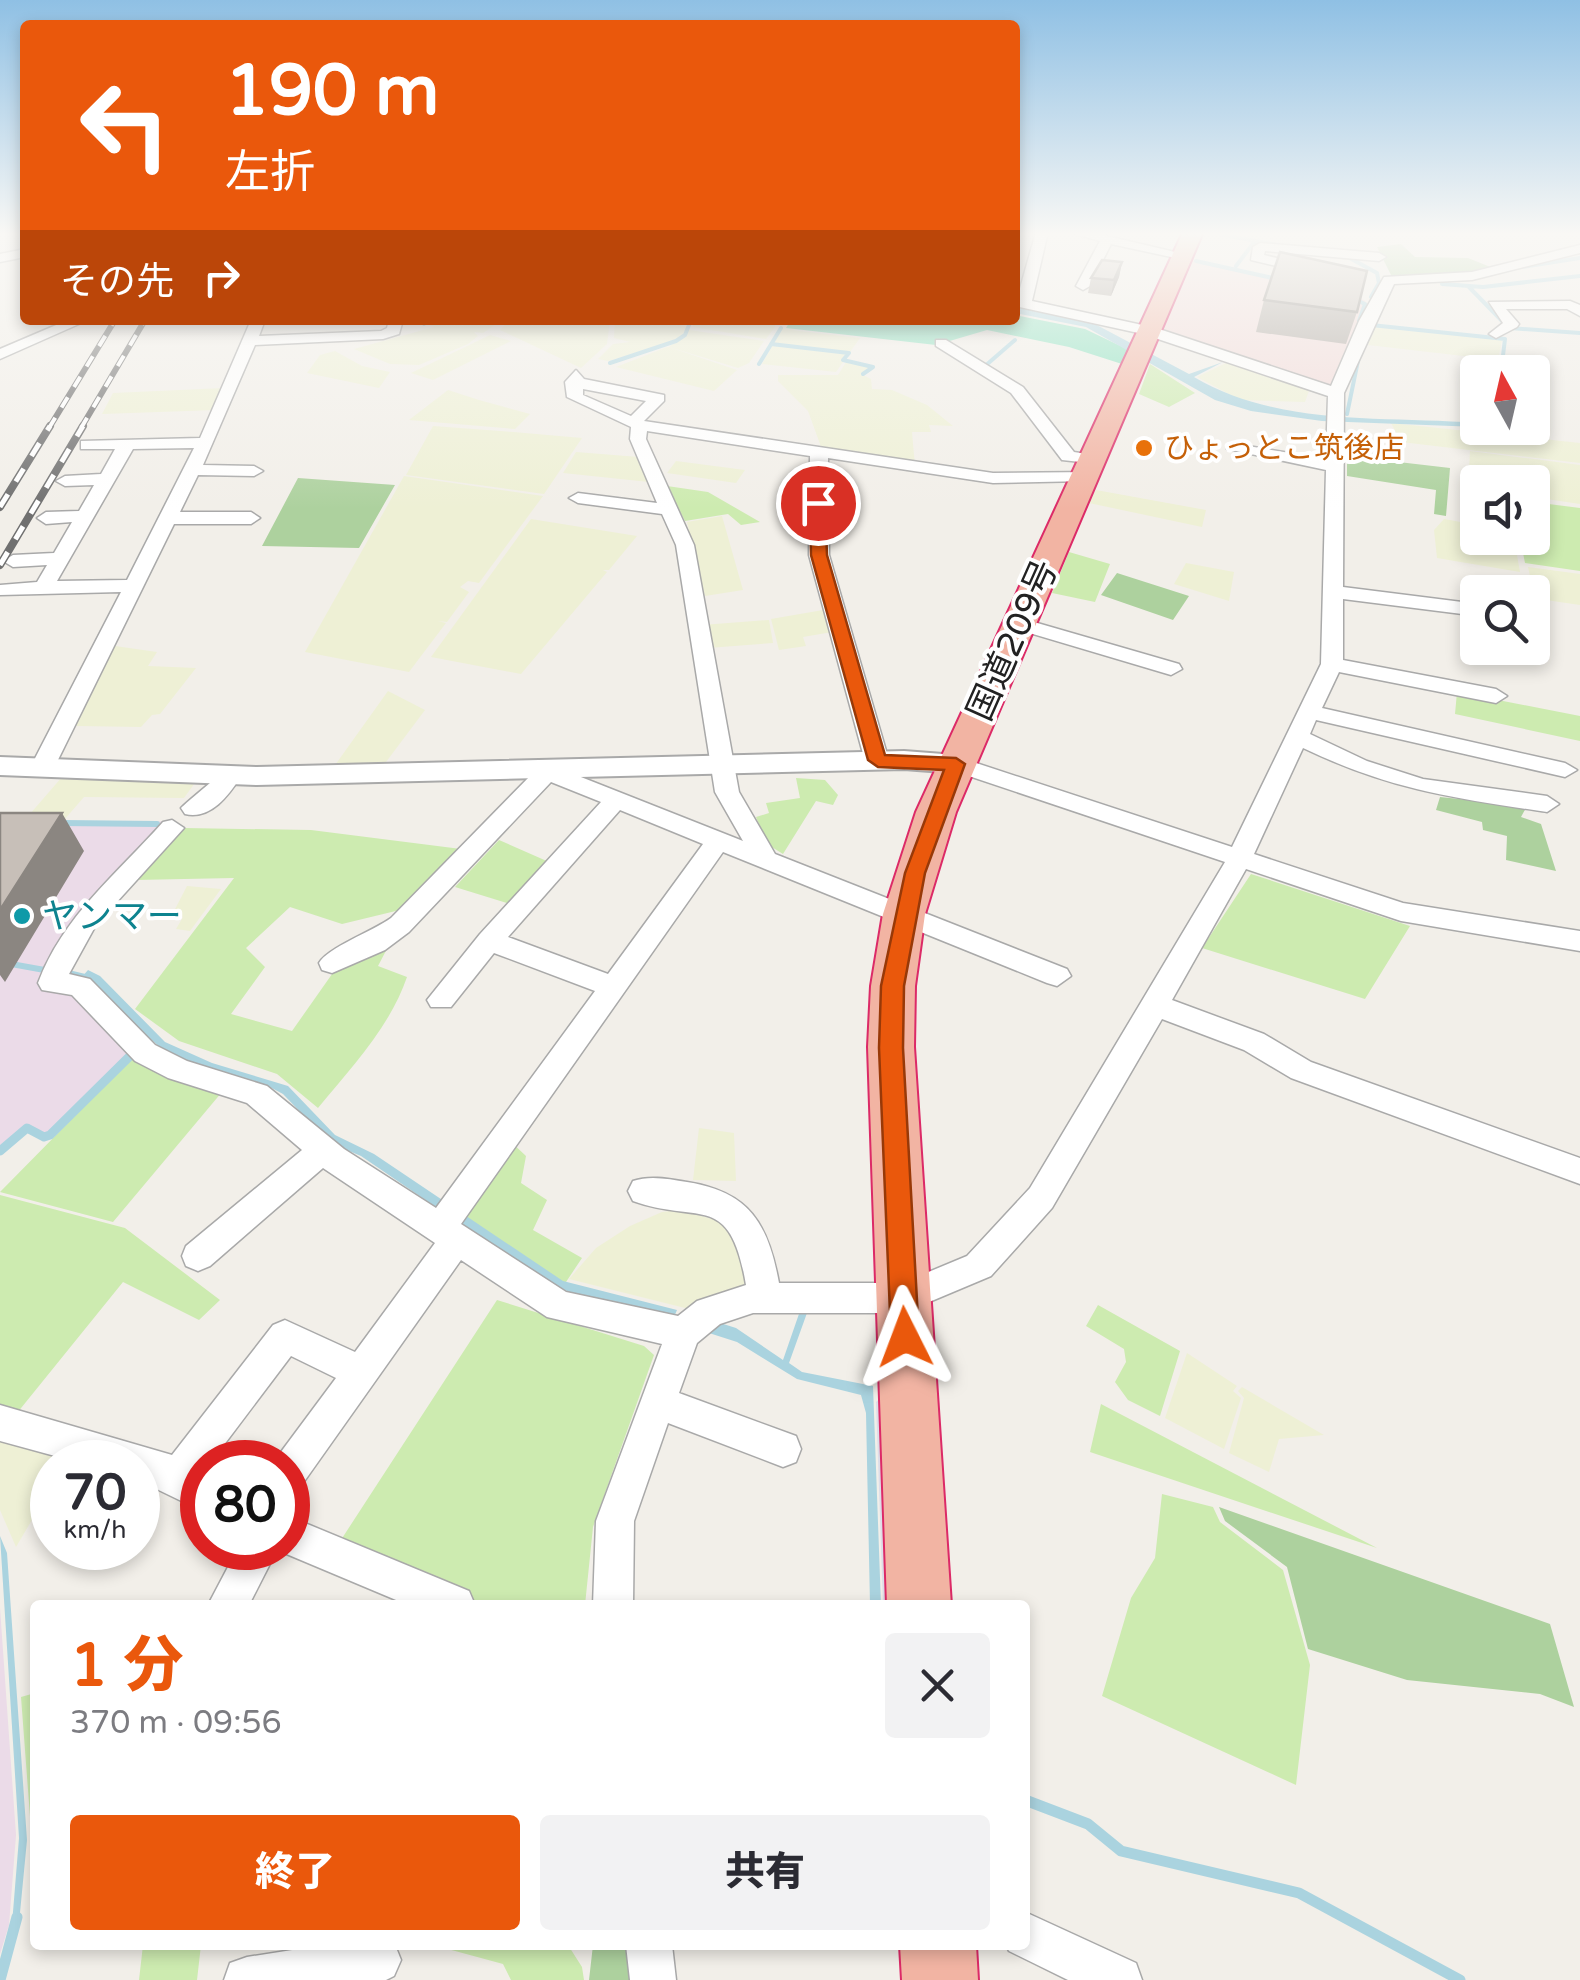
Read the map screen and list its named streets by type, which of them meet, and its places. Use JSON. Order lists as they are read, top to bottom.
{
  "streets": {
    "highway": ["国道209号"]
  },
  "places": ["ひょっとこ筑後店", "ヤンマー"],
  "north": "top",
  "page": {
    "turn": ["190 m", "左折"],
    "then": "その先",
    "speed": "70 km/h",
    "limit": "80",
    "heading": ["1 分", "370 m · 09:56"],
    "buttons": ["終了", "共有"]
  }
}
